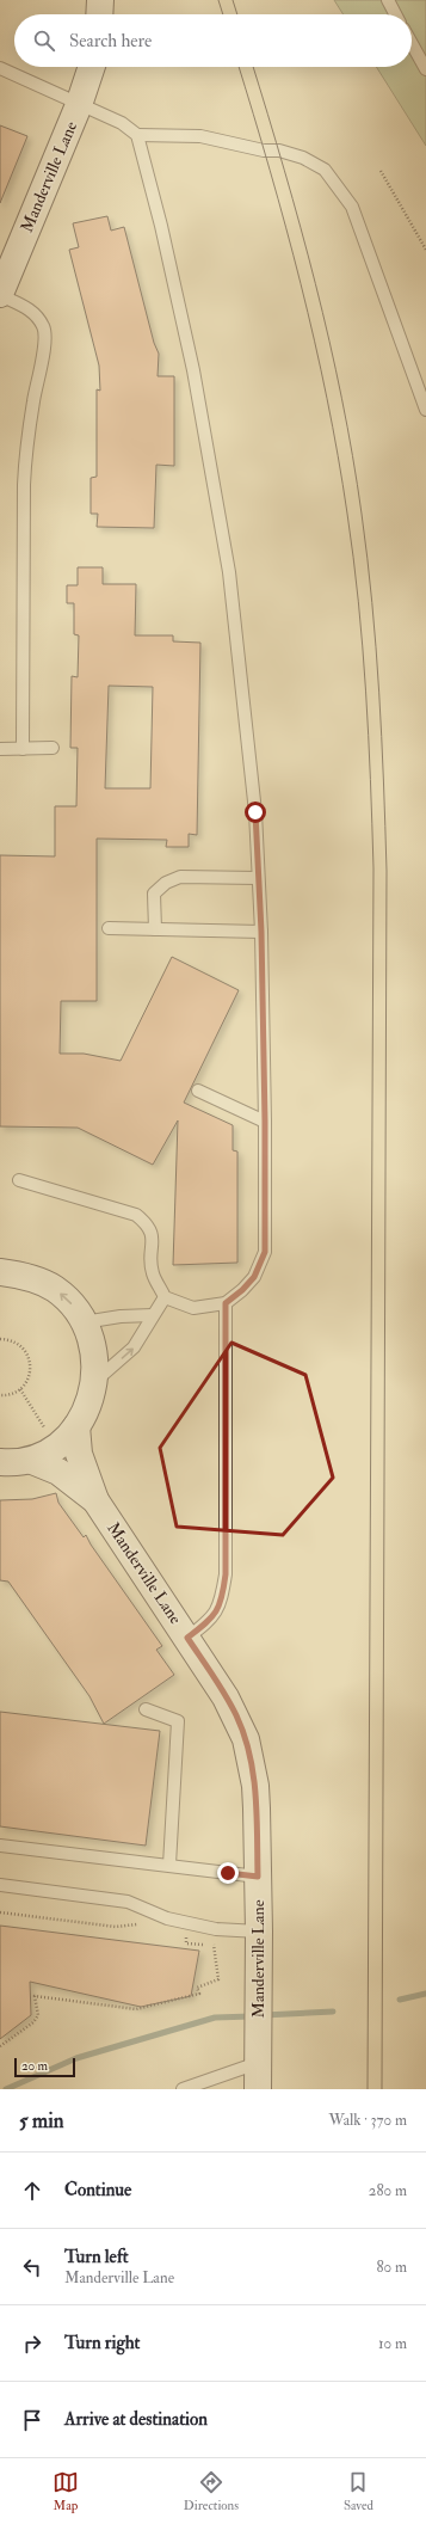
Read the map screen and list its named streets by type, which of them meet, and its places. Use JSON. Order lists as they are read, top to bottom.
{
  "streets": {
    "street": ["Manderville Lane"]
  },
  "scale_bar": "20 m",
  "page": {
    "search": "Search here",
    "scale": "20 m",
    "heading": ["5 min", "Walk · 370 m"],
    "list": [
      ["Continue", "280 m"],
      ["Turn left", "Manderville Lane", "80 m"],
      ["Turn right", "10 m"],
      "Arrive at destination"
    ],
    "nav": ["Map", "Directions", "Saved"]
  }
}
